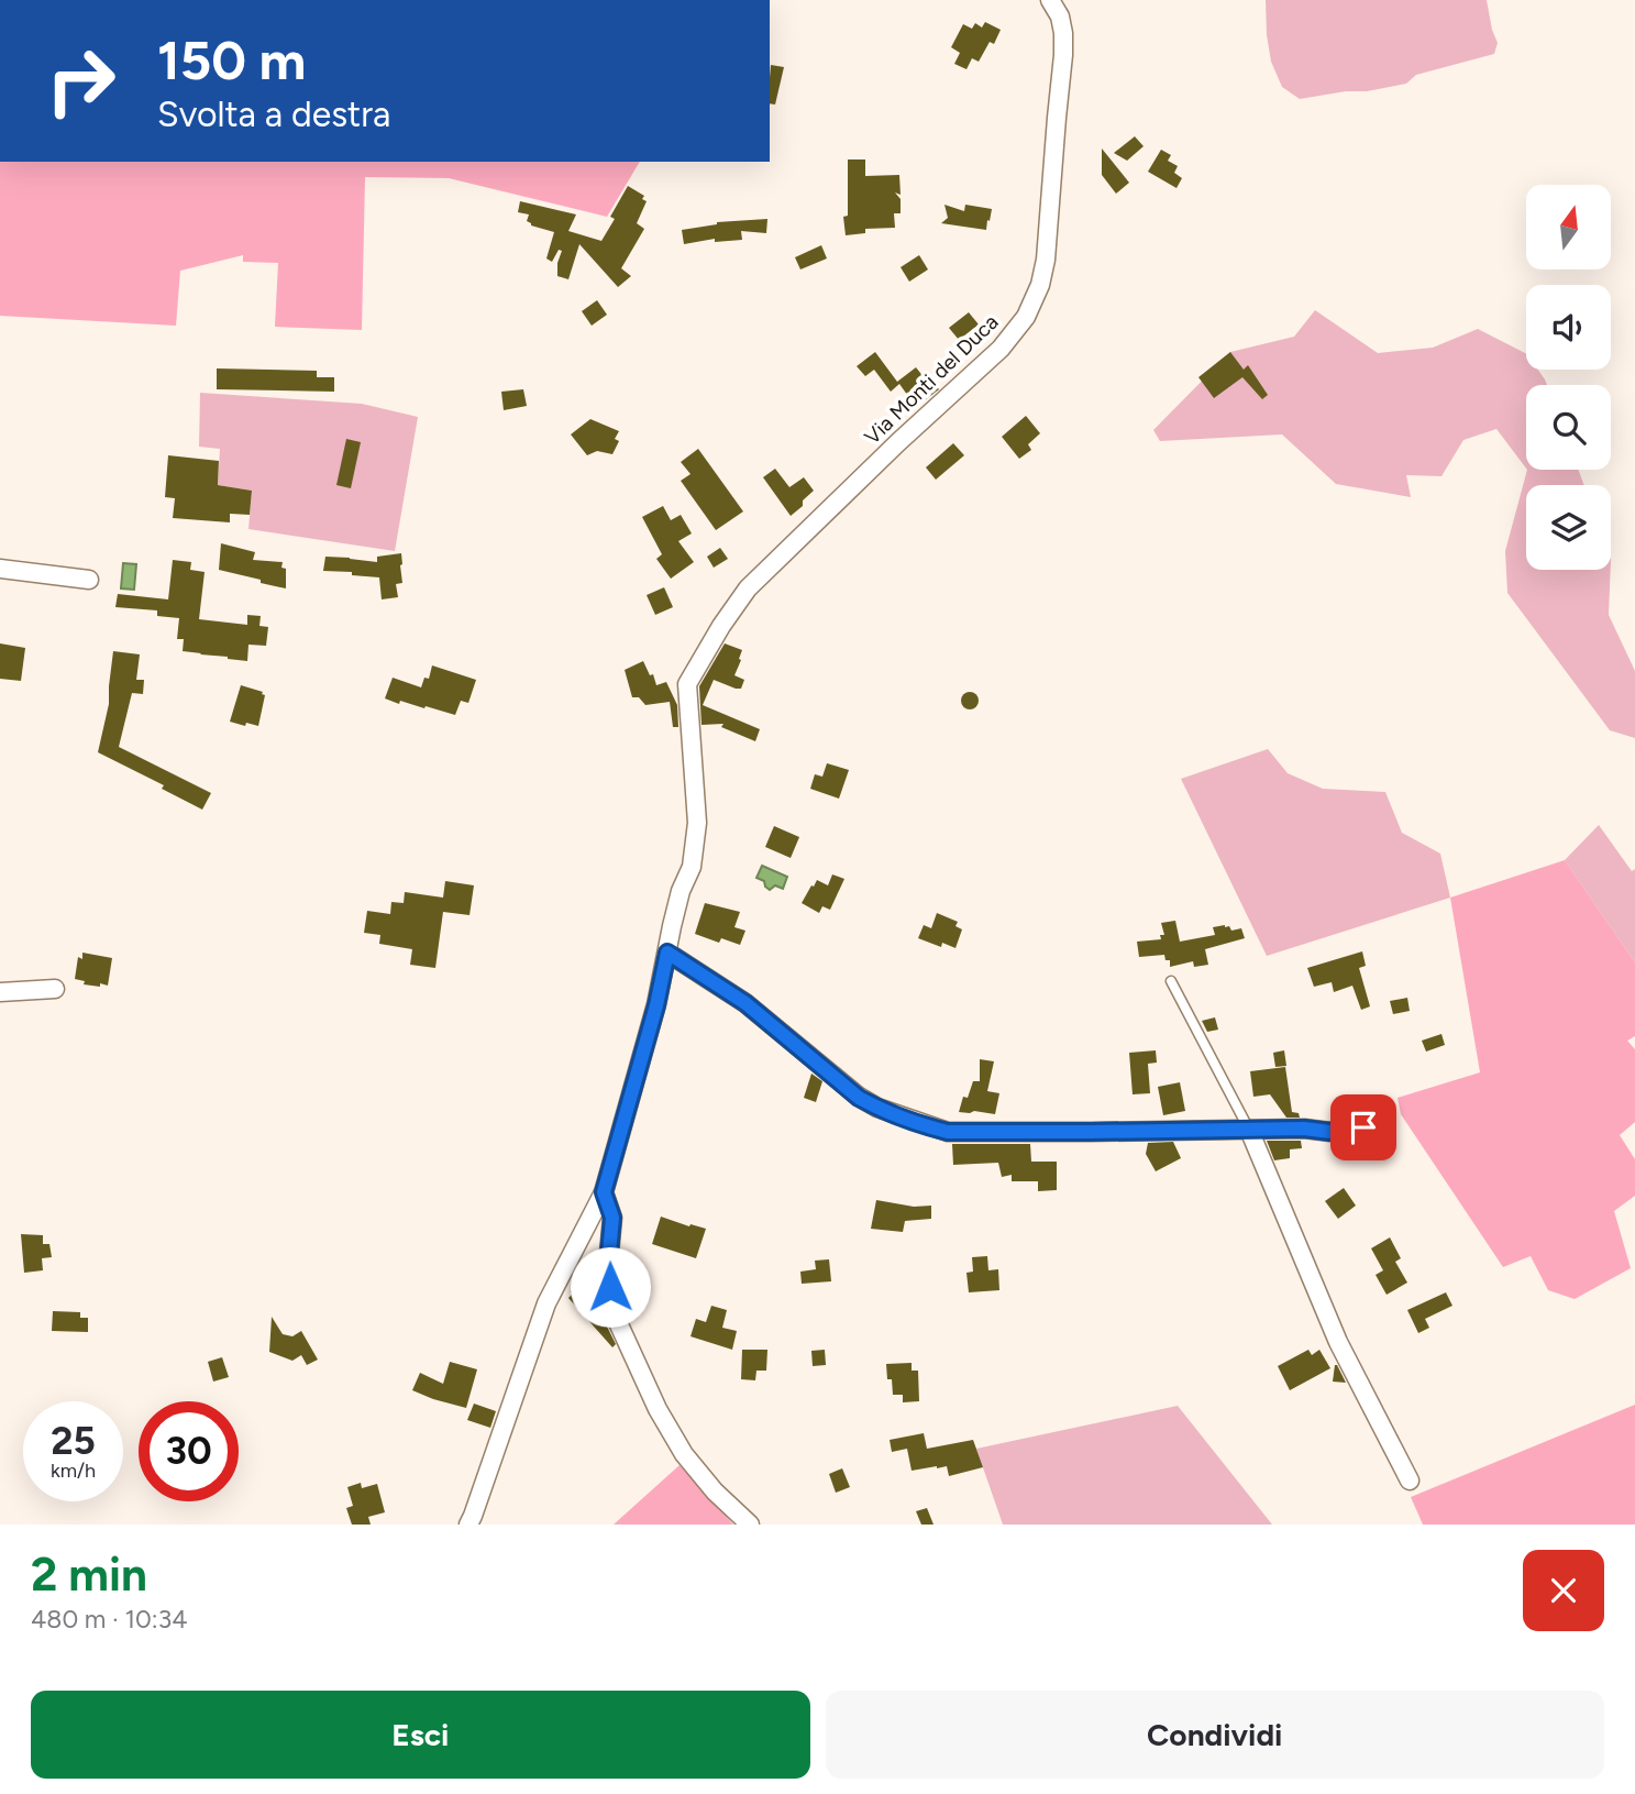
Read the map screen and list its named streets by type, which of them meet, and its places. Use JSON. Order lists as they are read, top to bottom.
{
  "streets": {
    "street": ["Via Monti del Duca"]
  },
  "north": "top",
  "page": {
    "turn": ["150 m", "Svolta a destra"],
    "speed": "25 km/h",
    "limit": "30",
    "heading": ["2 min", "480 m · 10:34"],
    "buttons": ["Esci", "Condividi"]
  }
}
